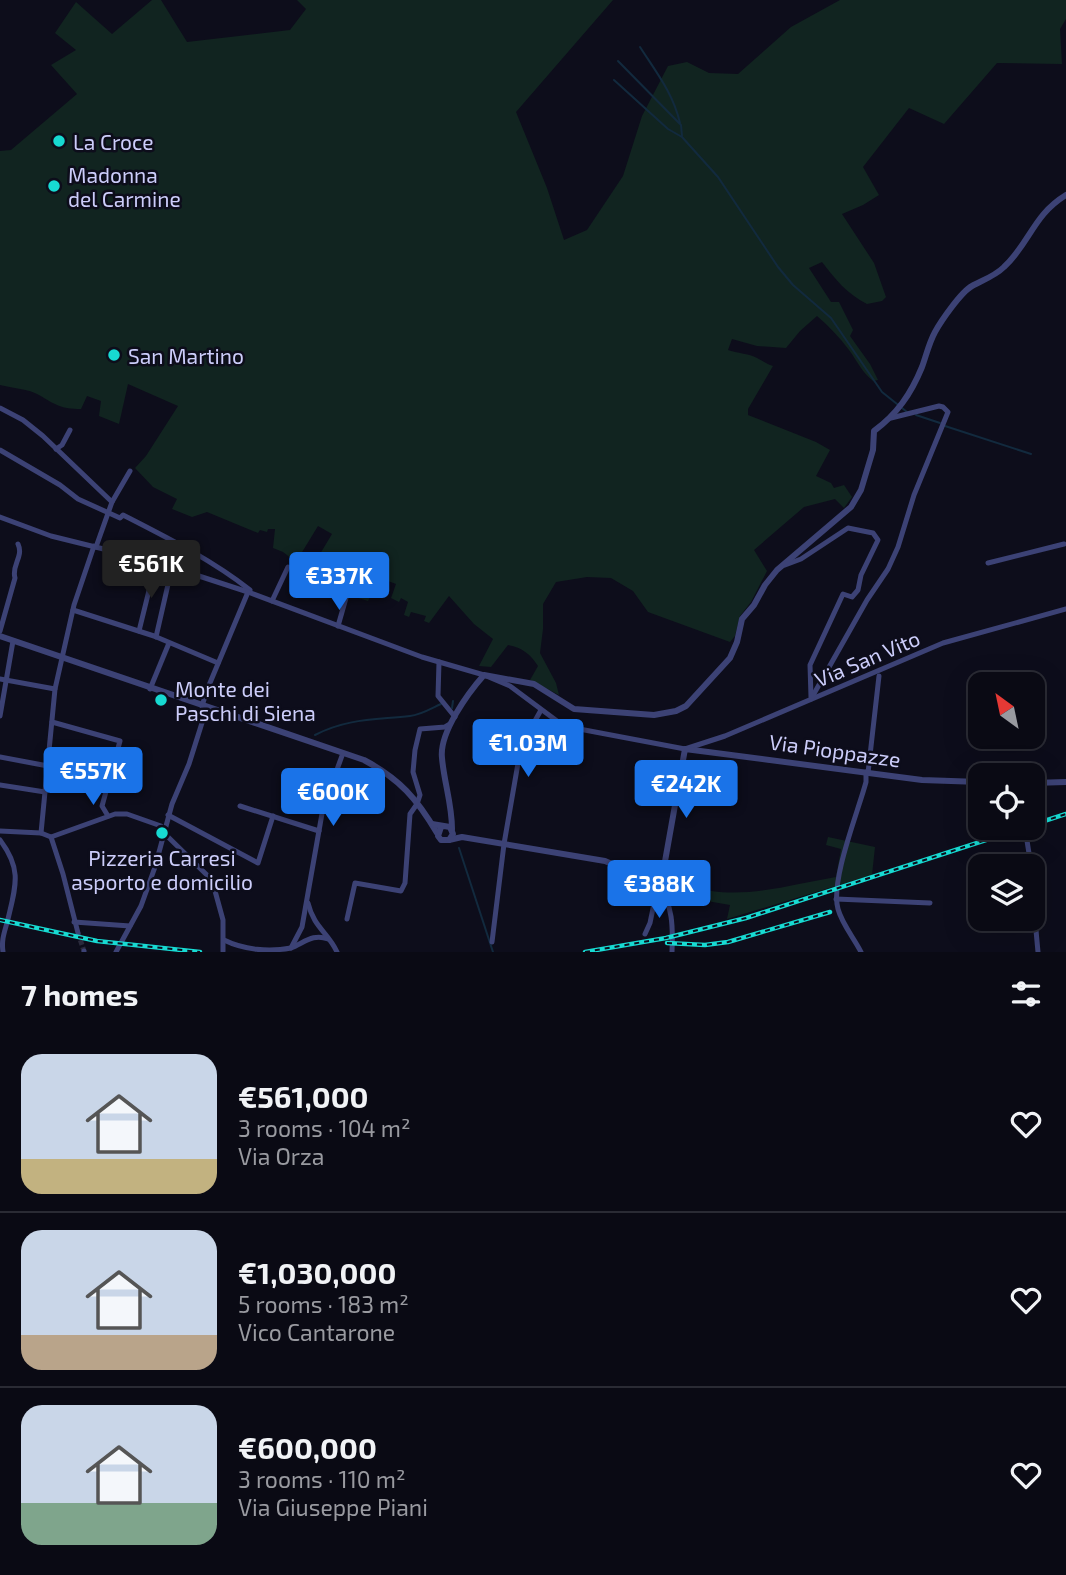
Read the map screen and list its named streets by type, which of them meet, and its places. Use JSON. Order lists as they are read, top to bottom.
{
  "streets": {
    "street": ["Via San Vito", "Via Pioppazze"]
  },
  "crossings": [
    ["Via San Vito", "Via Pioppazze"]
  ],
  "places": [
    "La Croce",
    "Madonna del Carmine",
    "San Martino",
    "Monte dei Paschi di Siena",
    "Pizzeria Carresi asporto e domicilio"
  ],
  "north": "top left",
  "page": {
    "price": [
      "€561K",
      "€337K",
      "€1.03M",
      "€557K",
      "€242K",
      "€600K",
      "€388K"
    ],
    "heading": "7 homes",
    "list": [
      {
        "name": "€561,000",
        "note": "3 rooms · 104 m² · Via Orza"
      },
      {
        "name": "€1,030,000",
        "note": "5 rooms · 183 m² · Vico Cantarone"
      },
      {
        "name": "€600,000",
        "note": "3 rooms · 110 m² · Via Giuseppe Piani"
      }
    ]
  }
}
